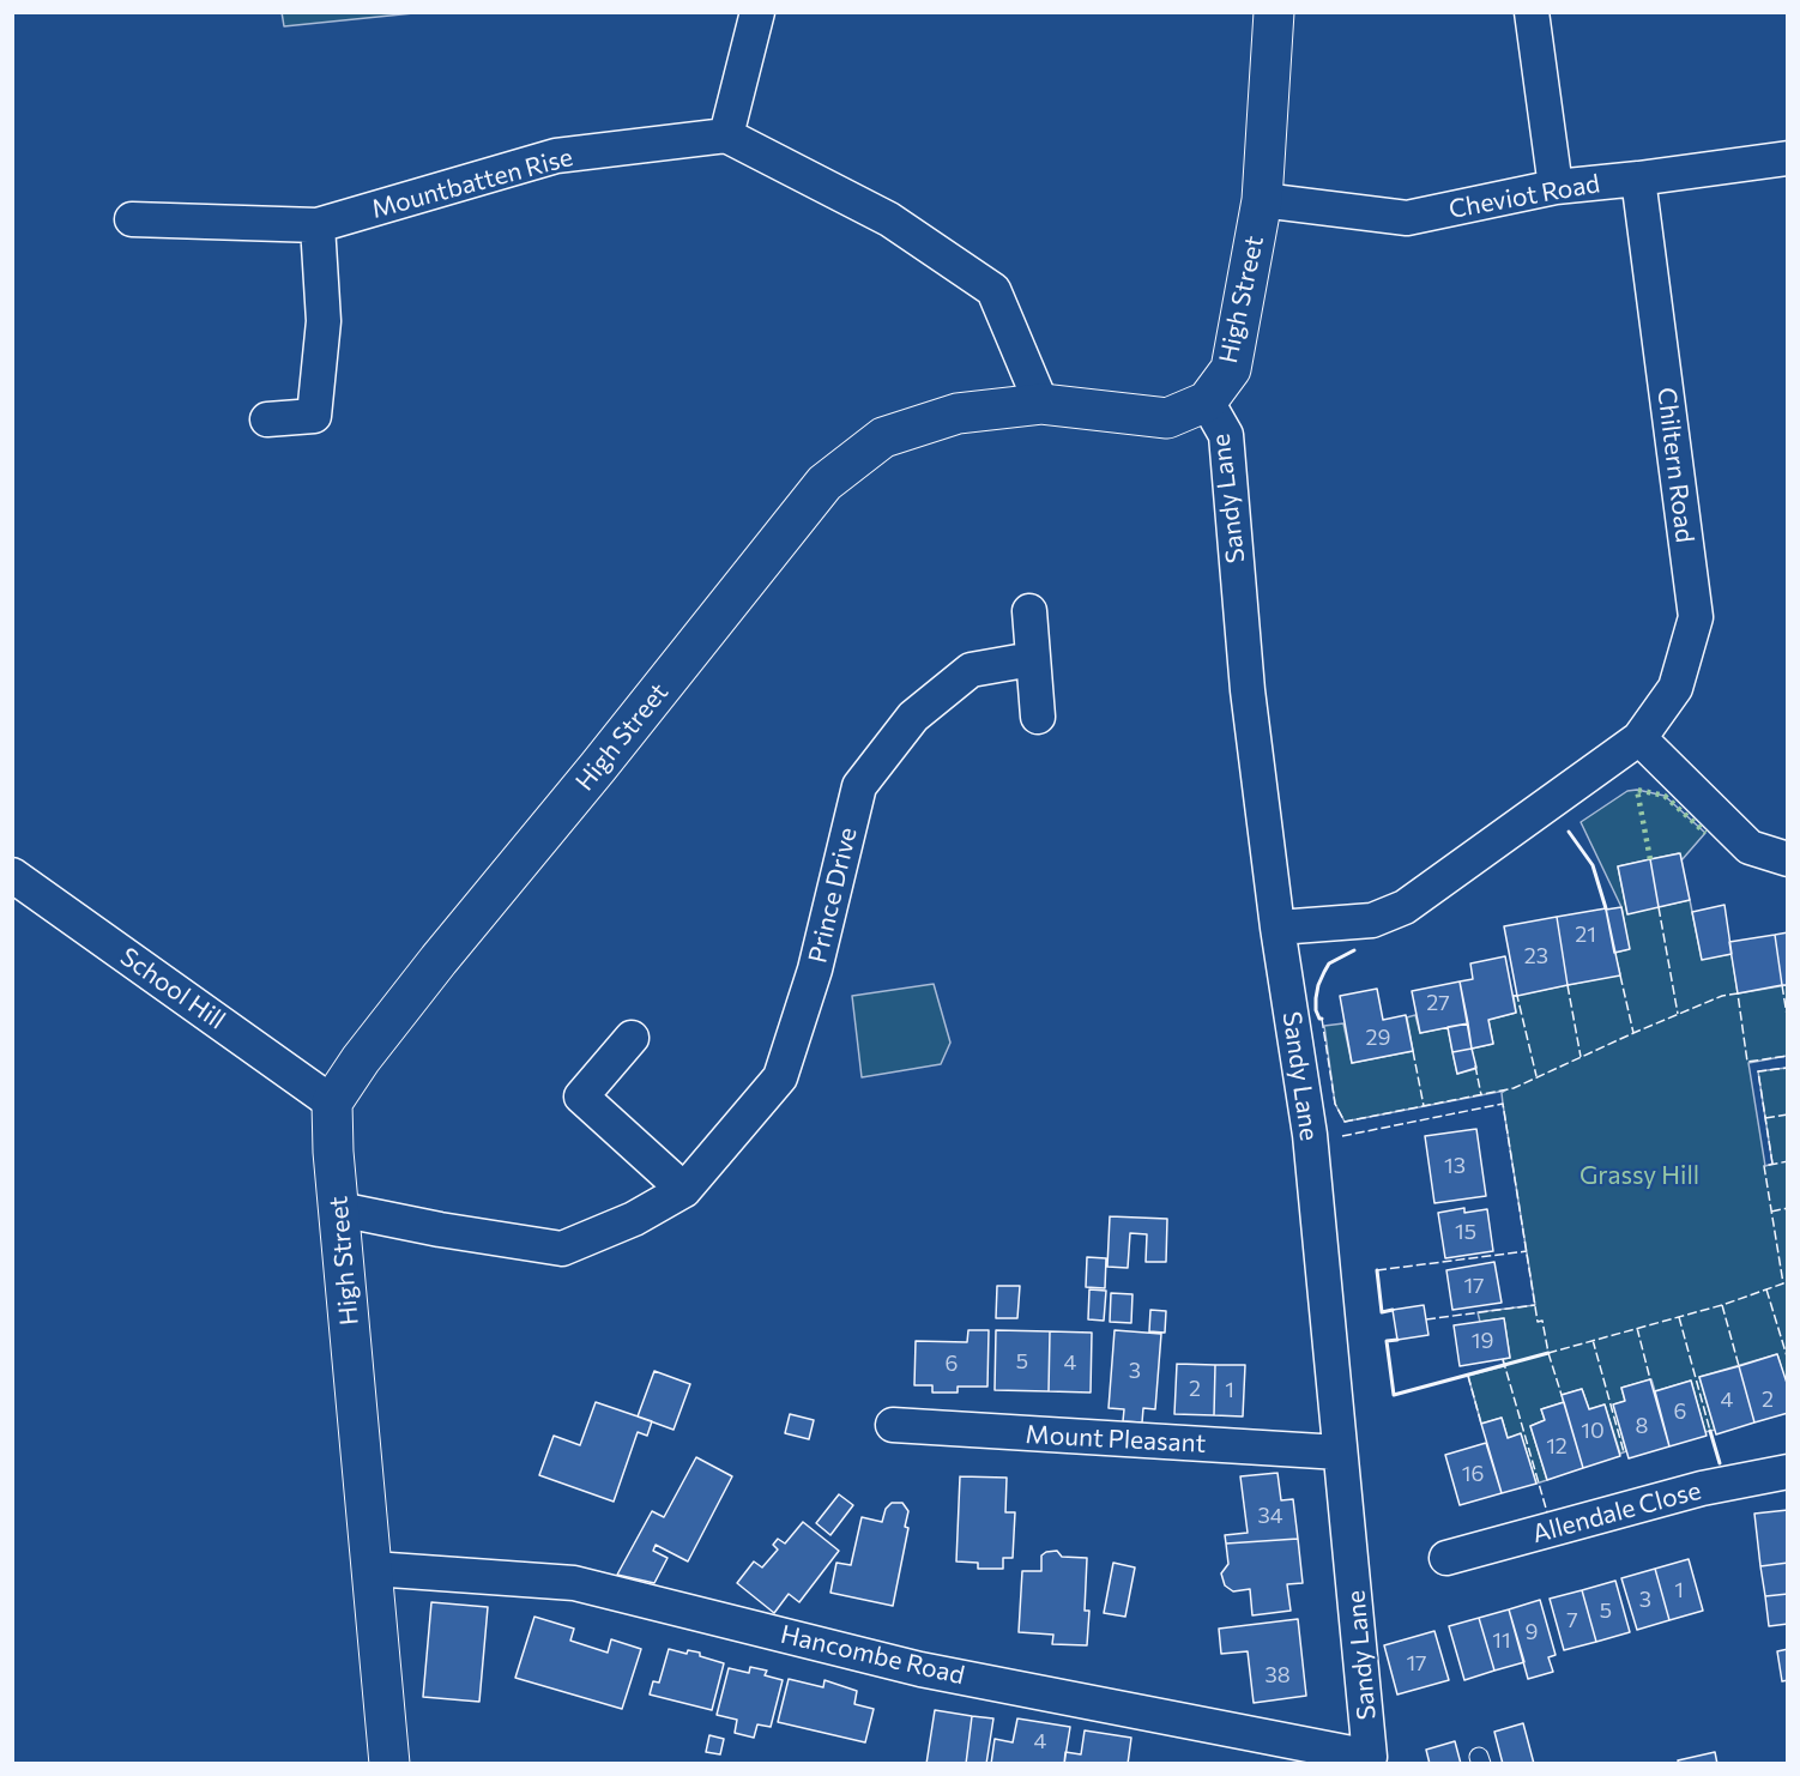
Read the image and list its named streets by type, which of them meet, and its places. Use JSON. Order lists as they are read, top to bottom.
{
  "streets": {
    "street": [
      "Mountbatten Rise",
      "Cheviot Road",
      "High Street",
      "Chiltern Road",
      "Sandy Lane",
      "Prince Drive",
      "School Hill",
      "Mount Pleasant",
      "Allendale Close",
      "Hancombe Road"
    ]
  },
  "crossings": [
    ["Cheviot Road", "High Street"],
    ["Cheviot Road", "Chiltern Road"],
    ["High Street", "Sandy Lane"],
    ["High Street", "Prince Drive"],
    ["High Street", "School Hill"],
    ["High Street", "Hancombe Road"],
    ["Chiltern Road", "Sandy Lane"],
    ["Sandy Lane", "Mount Pleasant"],
    ["Sandy Lane", "Hancombe Road"]
  ],
  "parks": ["Grassy Hill"],
  "house_numbers": [
    "21",
    "23",
    "27",
    "29",
    "13",
    "15",
    "17",
    "19",
    "5",
    "4",
    "6",
    "3",
    "2",
    "1",
    "4",
    "2",
    "6",
    "8",
    "10",
    "12",
    "16",
    "34",
    "1",
    "3",
    "5",
    "7",
    "9",
    "11",
    "17",
    "38",
    "4"
  ]
}
